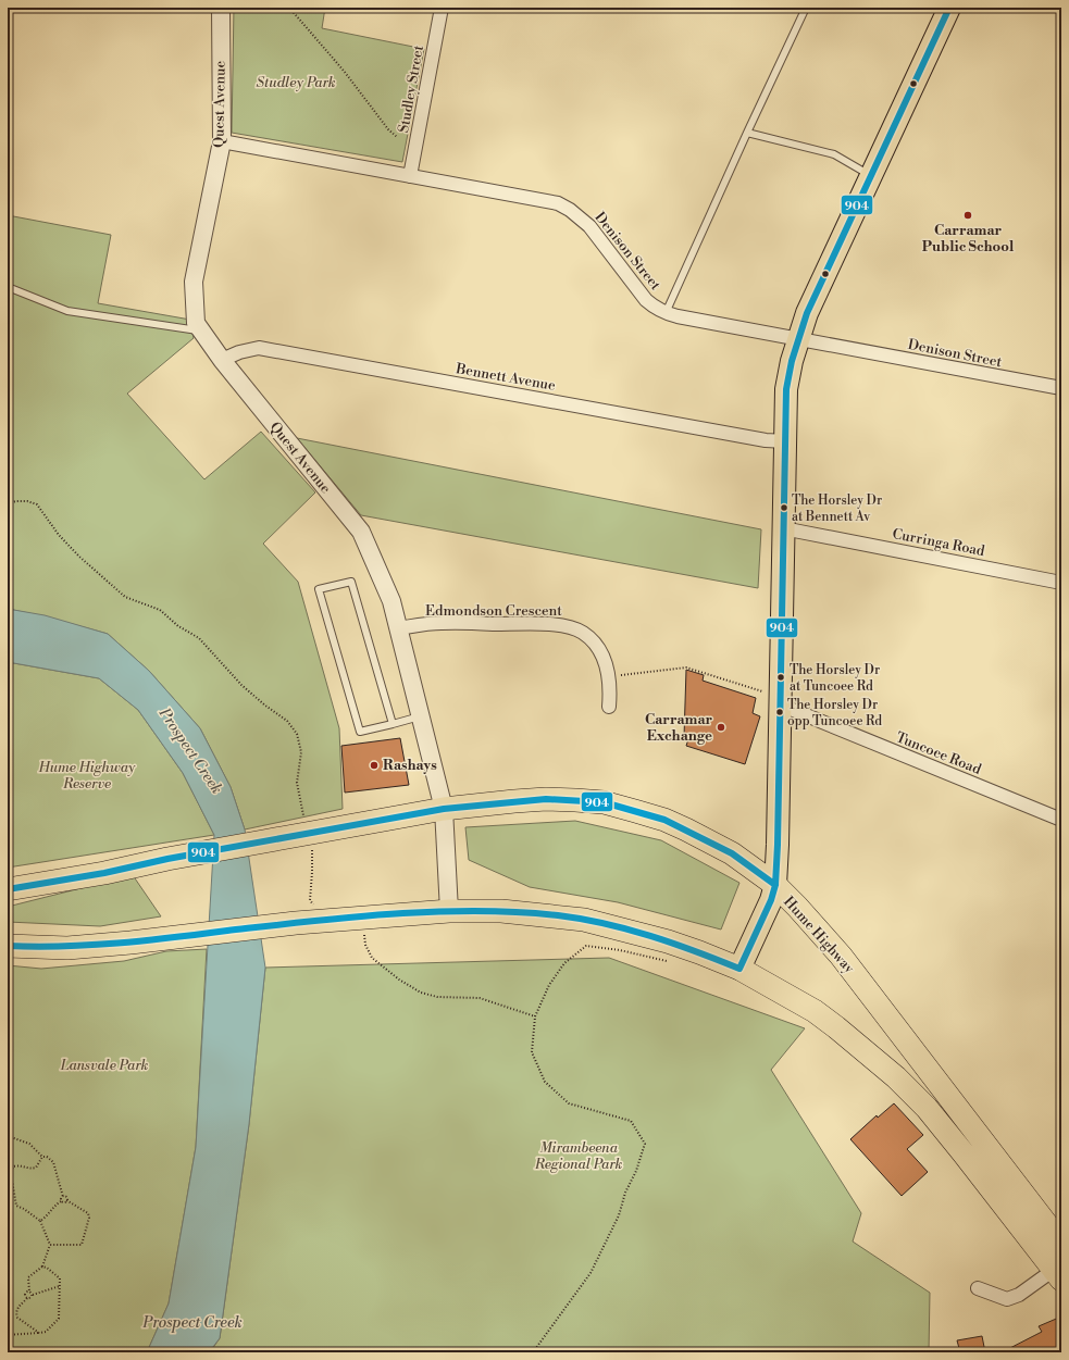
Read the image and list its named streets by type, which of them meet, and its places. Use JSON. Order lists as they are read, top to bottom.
{
  "streets": {
    "highway": ["Hume Highway"],
    "street": [
      "Studley Street",
      "Quest Avenue",
      "Denison Street",
      "Bennett Avenue",
      "Curringa Road",
      "Edmondson Crescent",
      "Tuncoee Road"
    ]
  },
  "crossings": [
    ["Studley Street", "Denison Street"],
    ["Quest Avenue", "Denison Street"],
    ["Quest Avenue", "Bennett Avenue"],
    ["Quest Avenue", "Edmondson Crescent"],
    ["Quest Avenue", "Hume Highway"]
  ],
  "water": ["Prospect Creek"],
  "parks": [
    "Studley Park",
    "Hume Highway Reserve",
    "Lansvale Park",
    "Mirambeena Regional Park"
  ],
  "places": [
    "Carramar Public School",
    "The Horsley Dr at Bennett Av",
    "The Horsley Dr at Tuncoee Rd",
    "The Horsley Dr opp Tuncoee Rd",
    "Carramar Exchange",
    "Rashays"
  ],
  "lines": ["transit line 904"]
}
